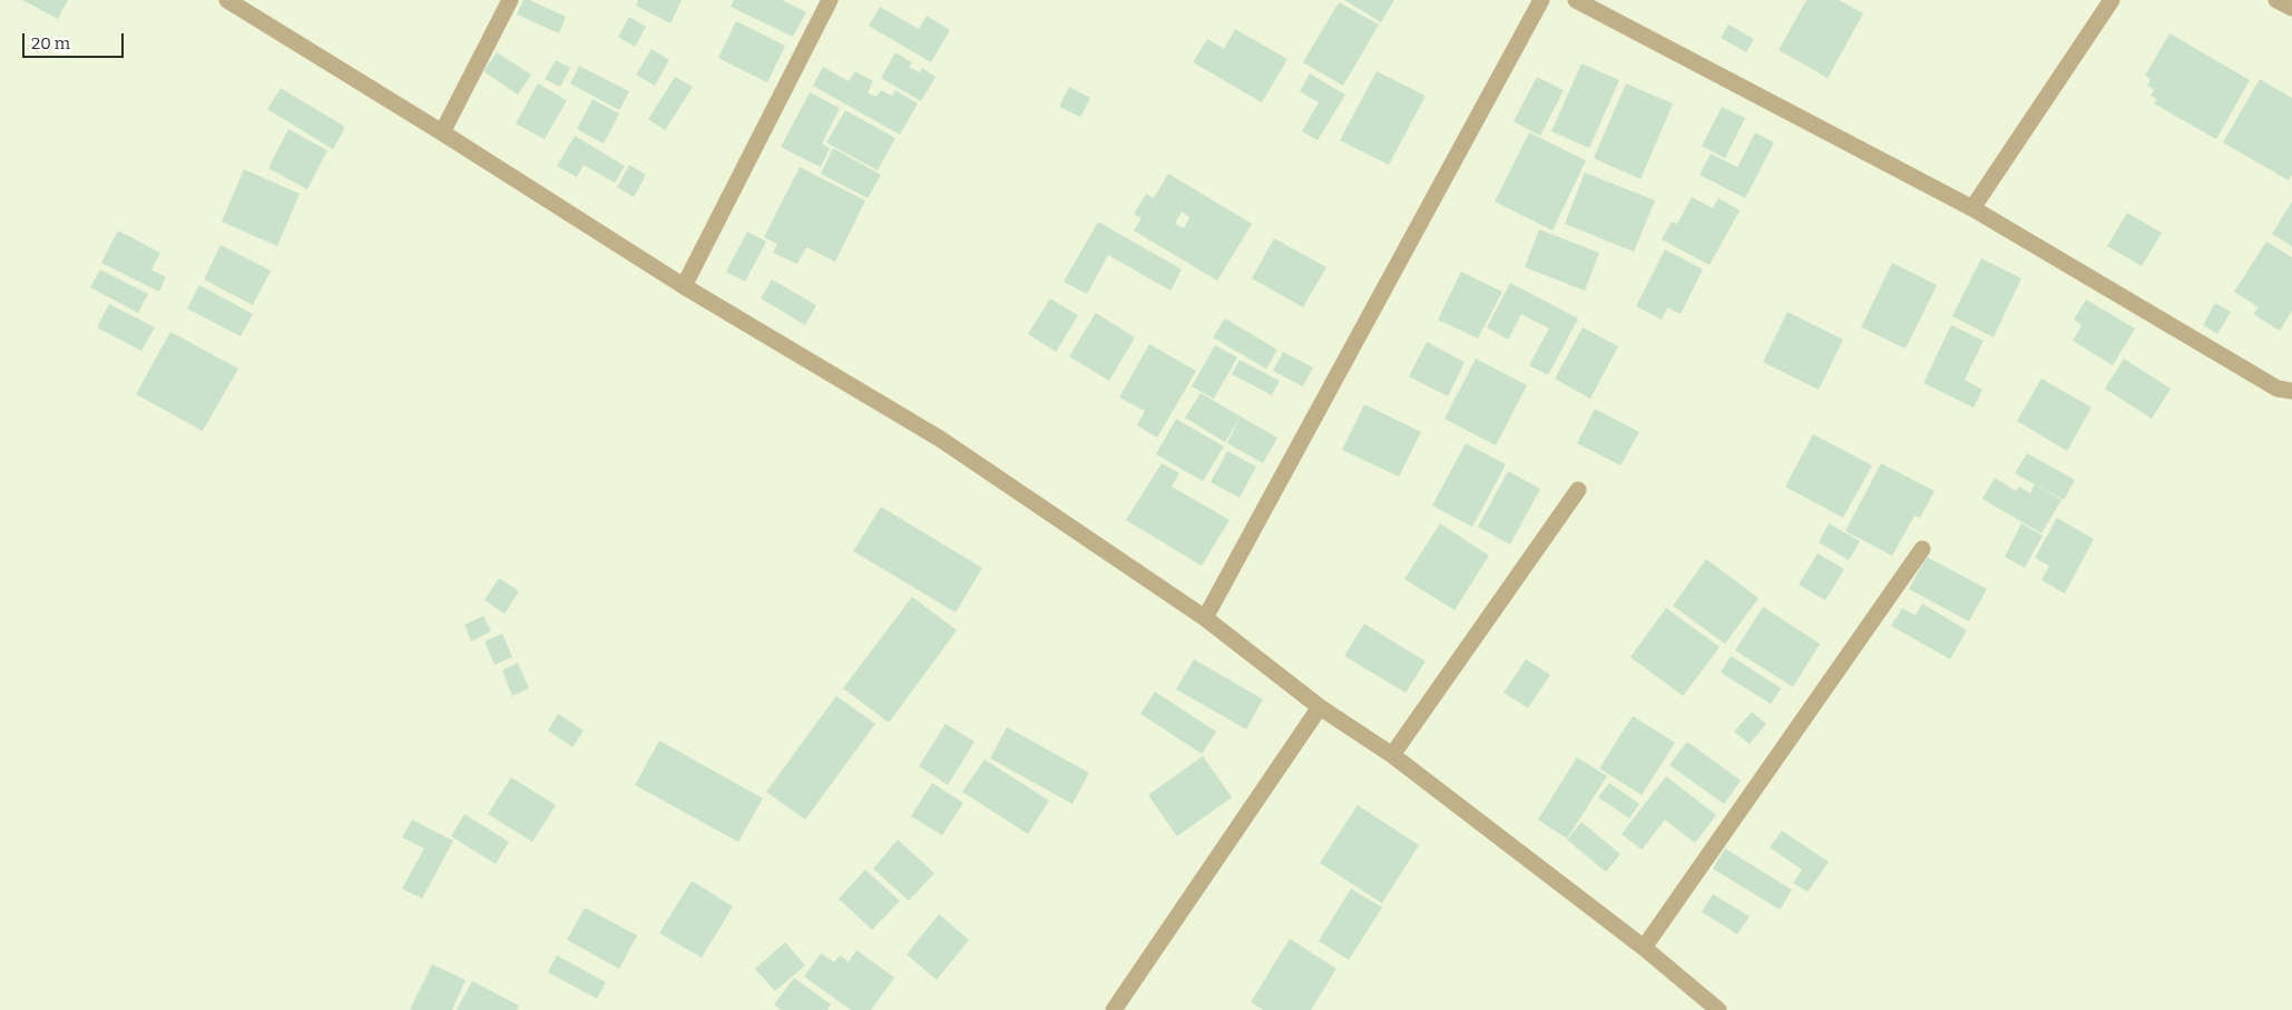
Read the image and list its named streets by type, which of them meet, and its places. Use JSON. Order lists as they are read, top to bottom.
{
  "scale_bar": "20 m"
}
